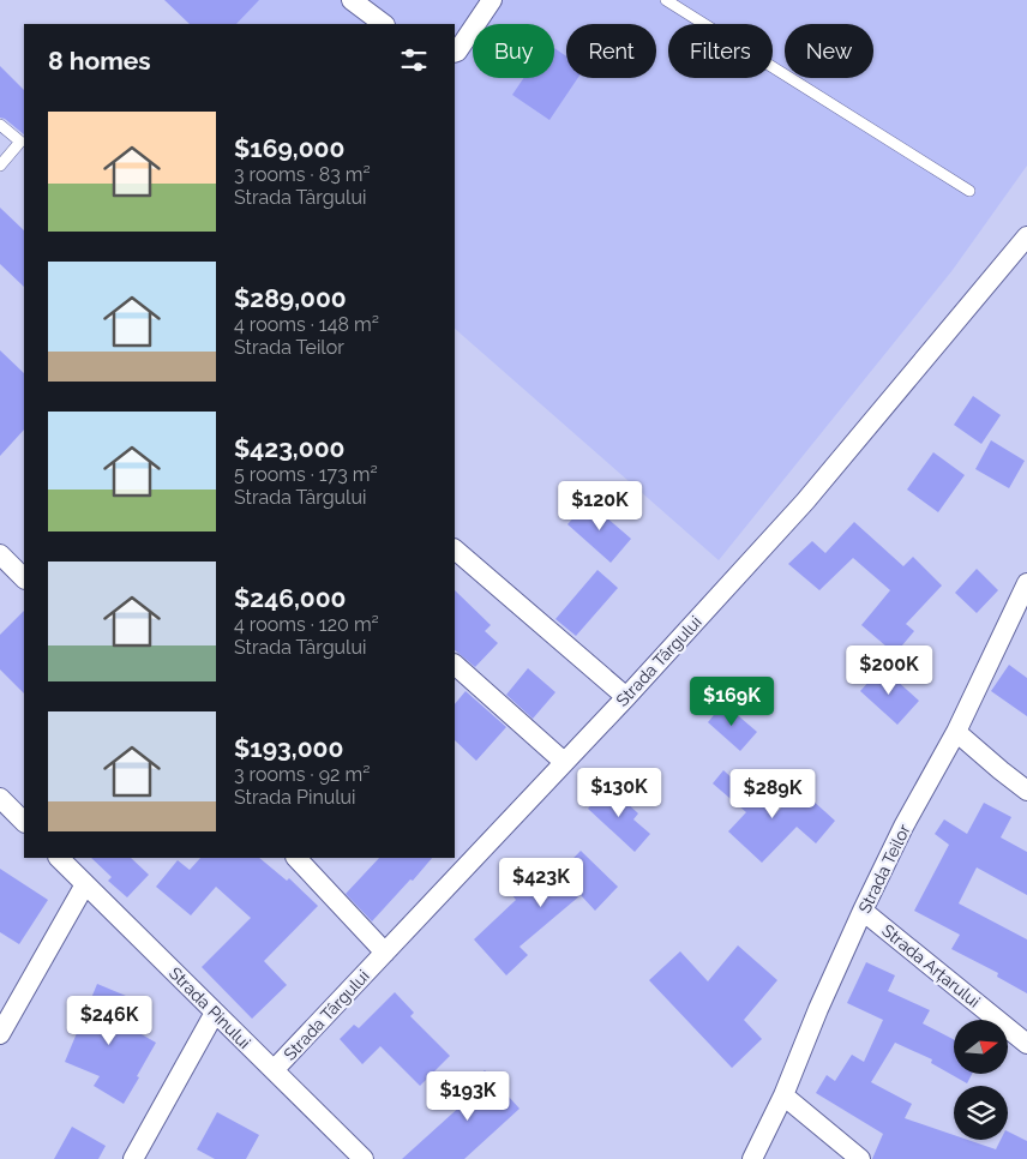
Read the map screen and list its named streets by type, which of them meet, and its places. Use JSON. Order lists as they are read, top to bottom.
{
  "streets": {
    "street": [
      "Strada Târgului",
      "Strada Teilor",
      "Strada Arțarului",
      "Strada Pinului"
    ]
  },
  "crossings": [
    ["Strada Târgului", "Strada Pinului"],
    ["Strada Teilor", "Strada Arțarului"]
  ],
  "north": "right",
  "page": {
    "chip": [
      "Buy",
      "Rent",
      "Filters",
      "New"
    ],
    "heading": "8 homes",
    "list": [
      {
        "name": "$169,000",
        "note": "3 rooms · 83 m² · Strada Târgului"
      },
      {
        "name": "$289,000",
        "note": "4 rooms · 148 m² · Strada Teilor"
      },
      {
        "name": "$423,000",
        "note": "5 rooms · 173 m² · Strada Târgului"
      },
      {
        "name": "$246,000",
        "note": "4 rooms · 120 m² · Strada Târgului"
      },
      {
        "name": "$193,000",
        "note": "3 rooms · 92 m² · Strada Pinului"
      }
    ],
    "price": [
      "$120K",
      "$200K",
      "$169K",
      "$130K",
      "$289K",
      "$423K",
      "$246K",
      "$193K"
    ]
  }
}
